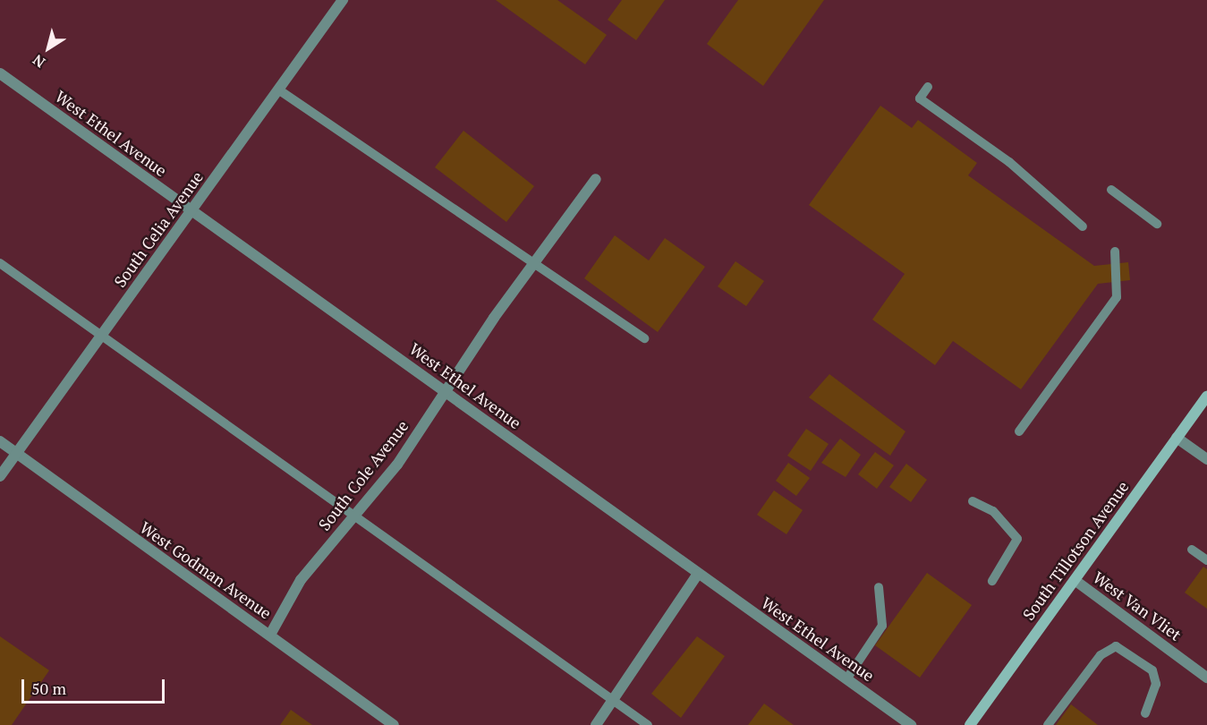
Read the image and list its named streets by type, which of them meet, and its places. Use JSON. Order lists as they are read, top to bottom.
{
  "streets": {
    "main road": ["South Tillotson Avenue"],
    "street": [
      "West Ethel Avenue",
      "South Celia Avenue",
      "South Cole Avenue",
      "West Godman Avenue",
      "West Van Vliet"
    ]
  },
  "crossings": [
    ["West Ethel Avenue", "South Celia Avenue"],
    ["West Ethel Avenue", "South Cole Avenue"],
    ["South Celia Avenue", "West Godman Avenue"],
    ["South Cole Avenue", "West Godman Avenue"],
    ["South Tillotson Avenue", "West Van Vliet"]
  ],
  "scale_bar": "50 m",
  "north": "bottom left"
}
